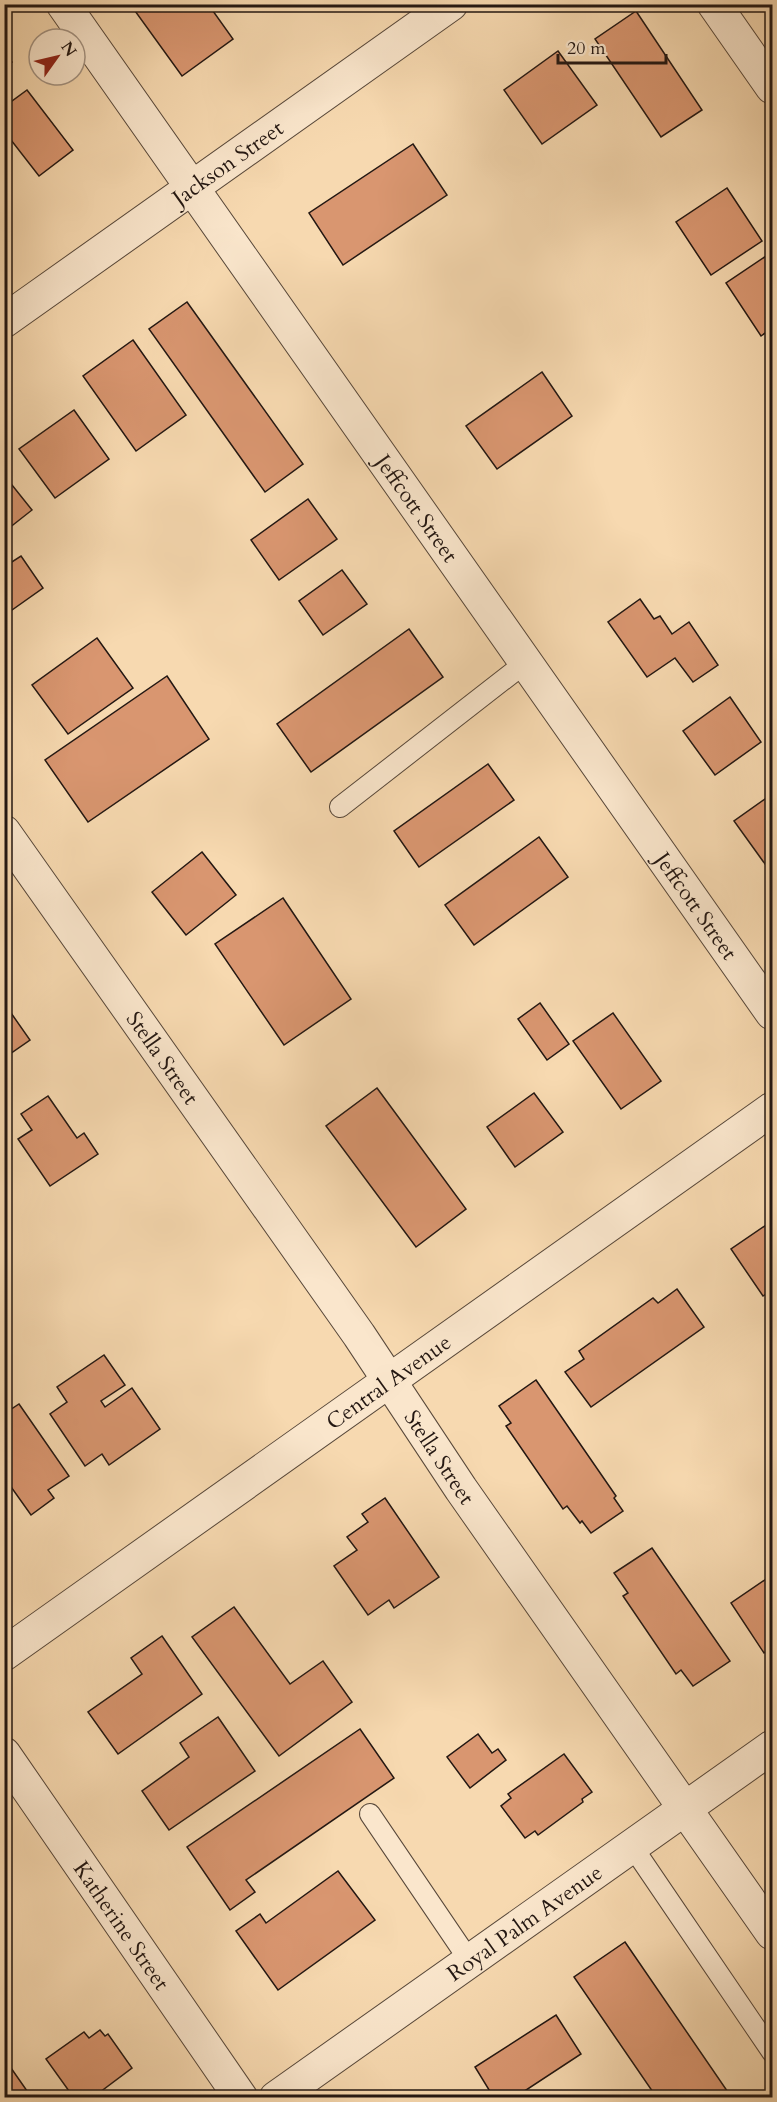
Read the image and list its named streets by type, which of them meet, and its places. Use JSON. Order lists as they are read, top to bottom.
{
  "streets": {
    "street": [
      "Jackson Street",
      "Jeffcott Street",
      "Stella Street",
      "Central Avenue",
      "Royal Palm Avenue",
      "Katherine Street"
    ]
  },
  "crossings": [
    ["Jackson Street", "Jeffcott Street"],
    ["Stella Street", "Central Avenue"],
    ["Stella Street", "Royal Palm Avenue"]
  ],
  "scale_bar": "20 m",
  "north": "top right"
}
